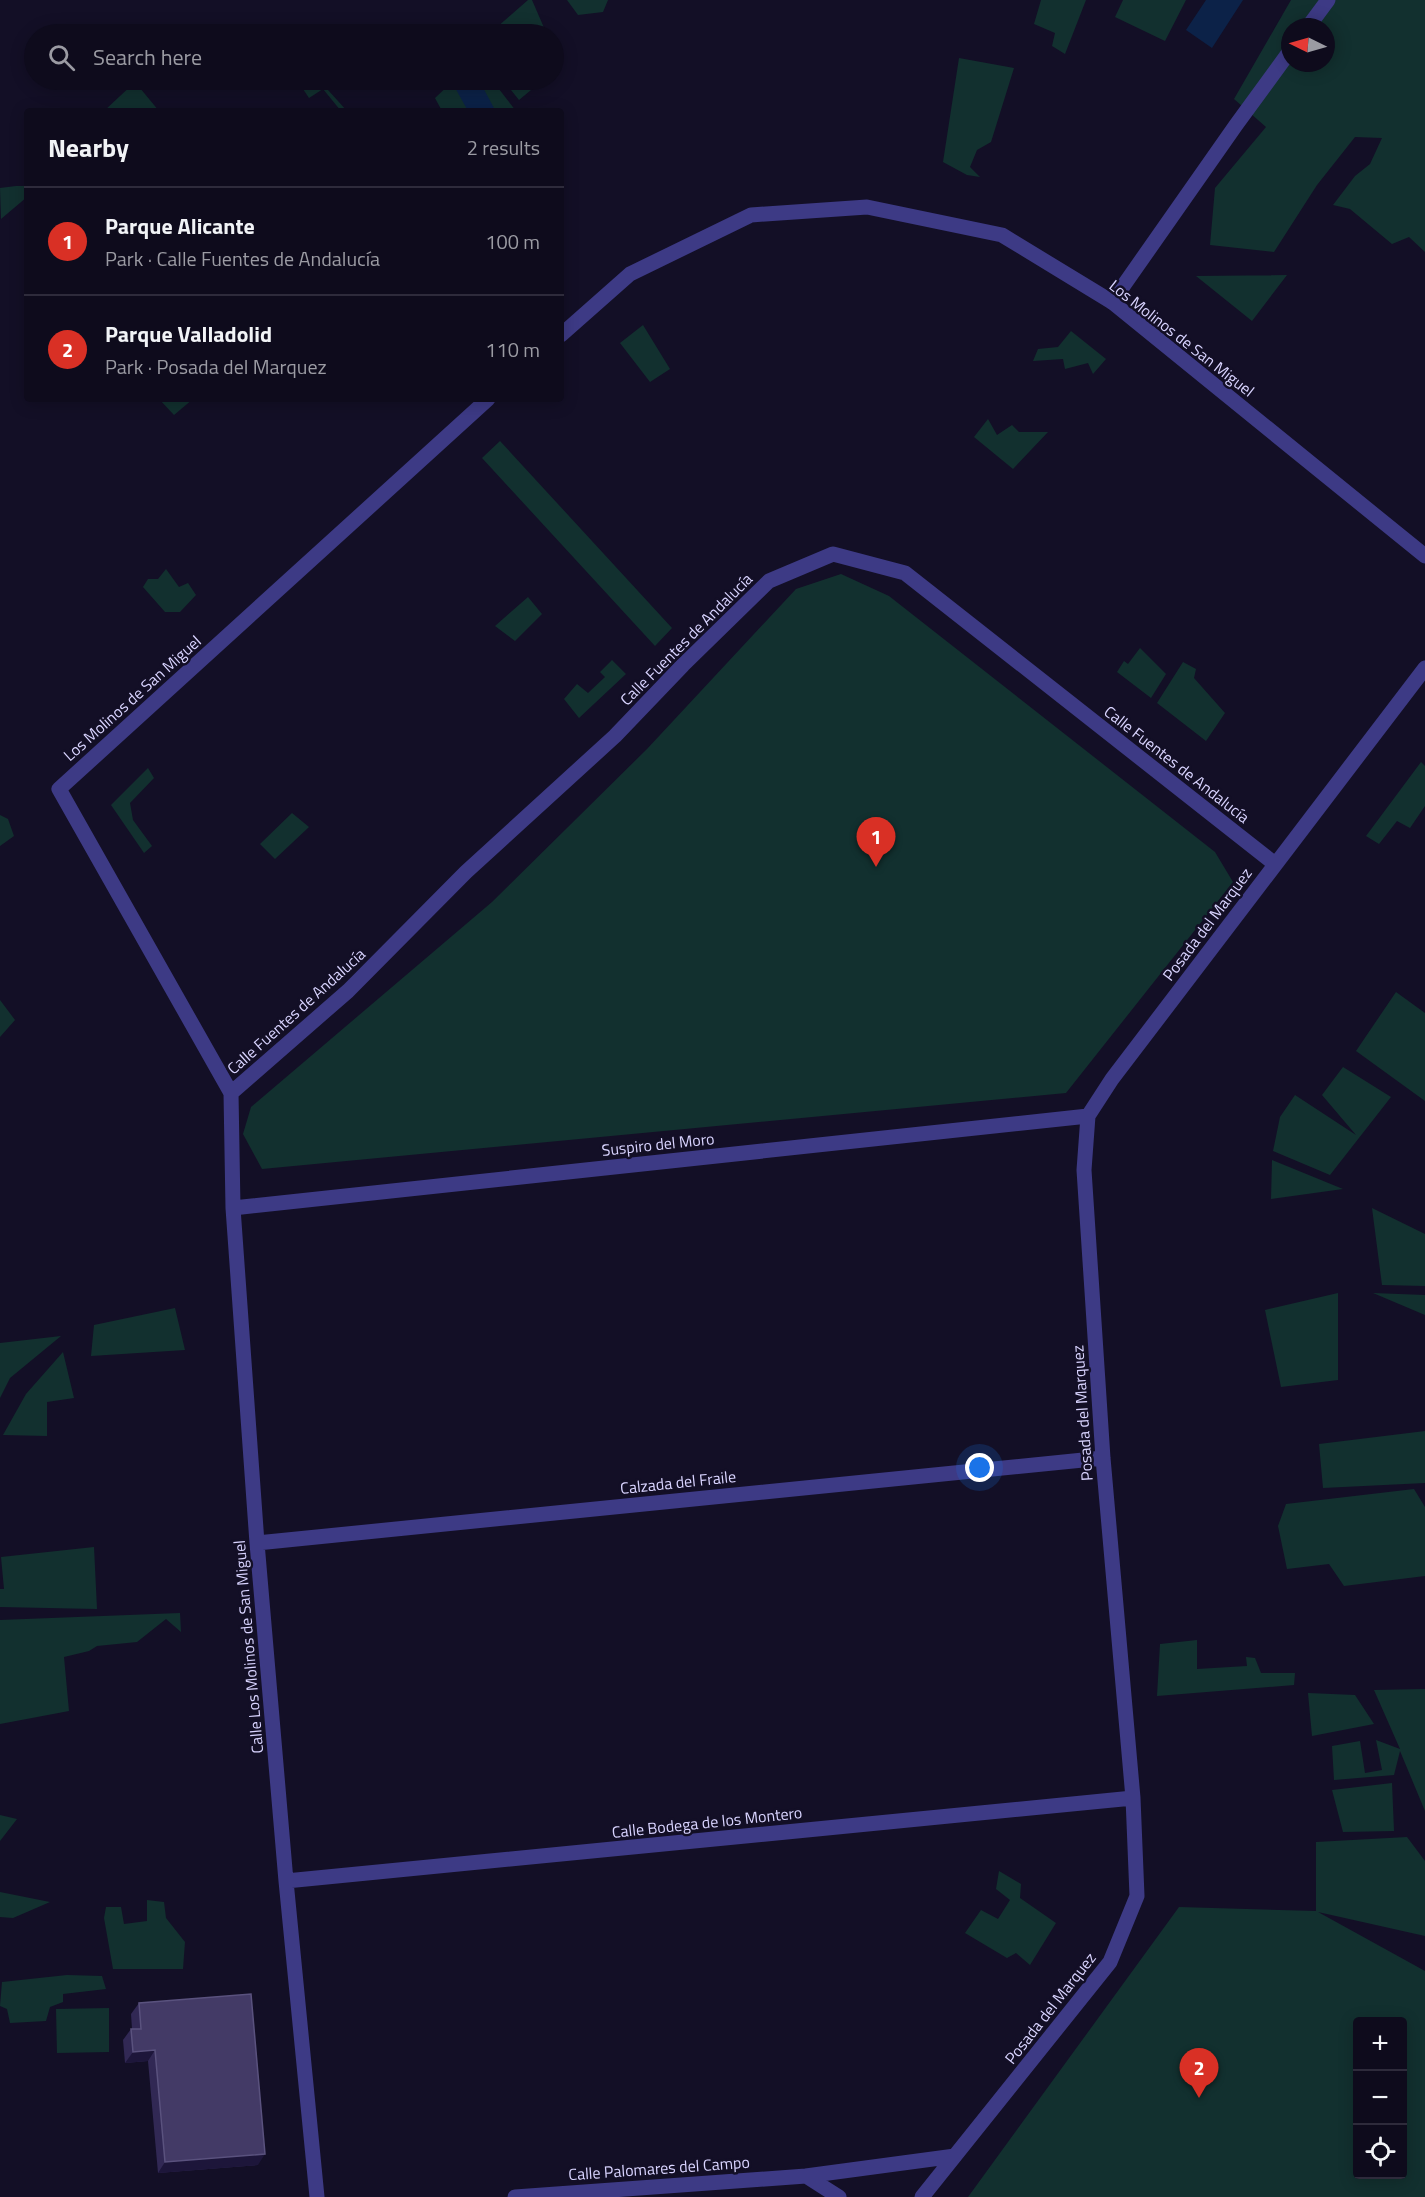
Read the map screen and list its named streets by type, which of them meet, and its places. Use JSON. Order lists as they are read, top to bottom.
{
  "streets": {
    "street": [
      "Los Molinos de San Miguel",
      "Calle Fuentes de Andalucía",
      "Posada del Marquez",
      "Suspiro del Moro",
      "Calzada del Fraile",
      "Calle Los Molinos de San Miguel",
      "Calle Bodega de los Montero",
      "Calle Palomares del Campo"
    ]
  },
  "crossings": [
    ["Los Molinos de San Miguel", "Calle Fuentes de Andalucía"],
    ["Los Molinos de San Miguel", "Calle Los Molinos de San Miguel"],
    ["Calle Fuentes de Andalucía", "Posada del Marquez"],
    ["Calle Fuentes de Andalucía", "Calle Los Molinos de San Miguel"],
    ["Posada del Marquez", "Suspiro del Moro"],
    ["Posada del Marquez", "Calzada del Fraile"],
    ["Posada del Marquez", "Calle Bodega de los Montero"],
    ["Posada del Marquez", "Calle Palomares del Campo"],
    ["Suspiro del Moro", "Calle Los Molinos de San Miguel"],
    ["Calzada del Fraile", "Calle Los Molinos de San Miguel"],
    ["Calle Los Molinos de San Miguel", "Calle Bodega de los Montero"]
  ],
  "north": "left",
  "page": {
    "search": "Search here",
    "heading": ["Nearby", "2 results"],
    "list": [
      {
        "mark": "1",
        "name": "Parque Alicante",
        "note": "Park · Calle Fuentes de Andalucía",
        "value": "100 m"
      },
      {
        "mark": "2",
        "name": "Parque Valladolid",
        "note": "Park · Posada del Marquez",
        "value": "110 m"
      }
    ],
    "pins": ["1", "2"],
    "map_buttons": ["+", "−"]
  }
}
